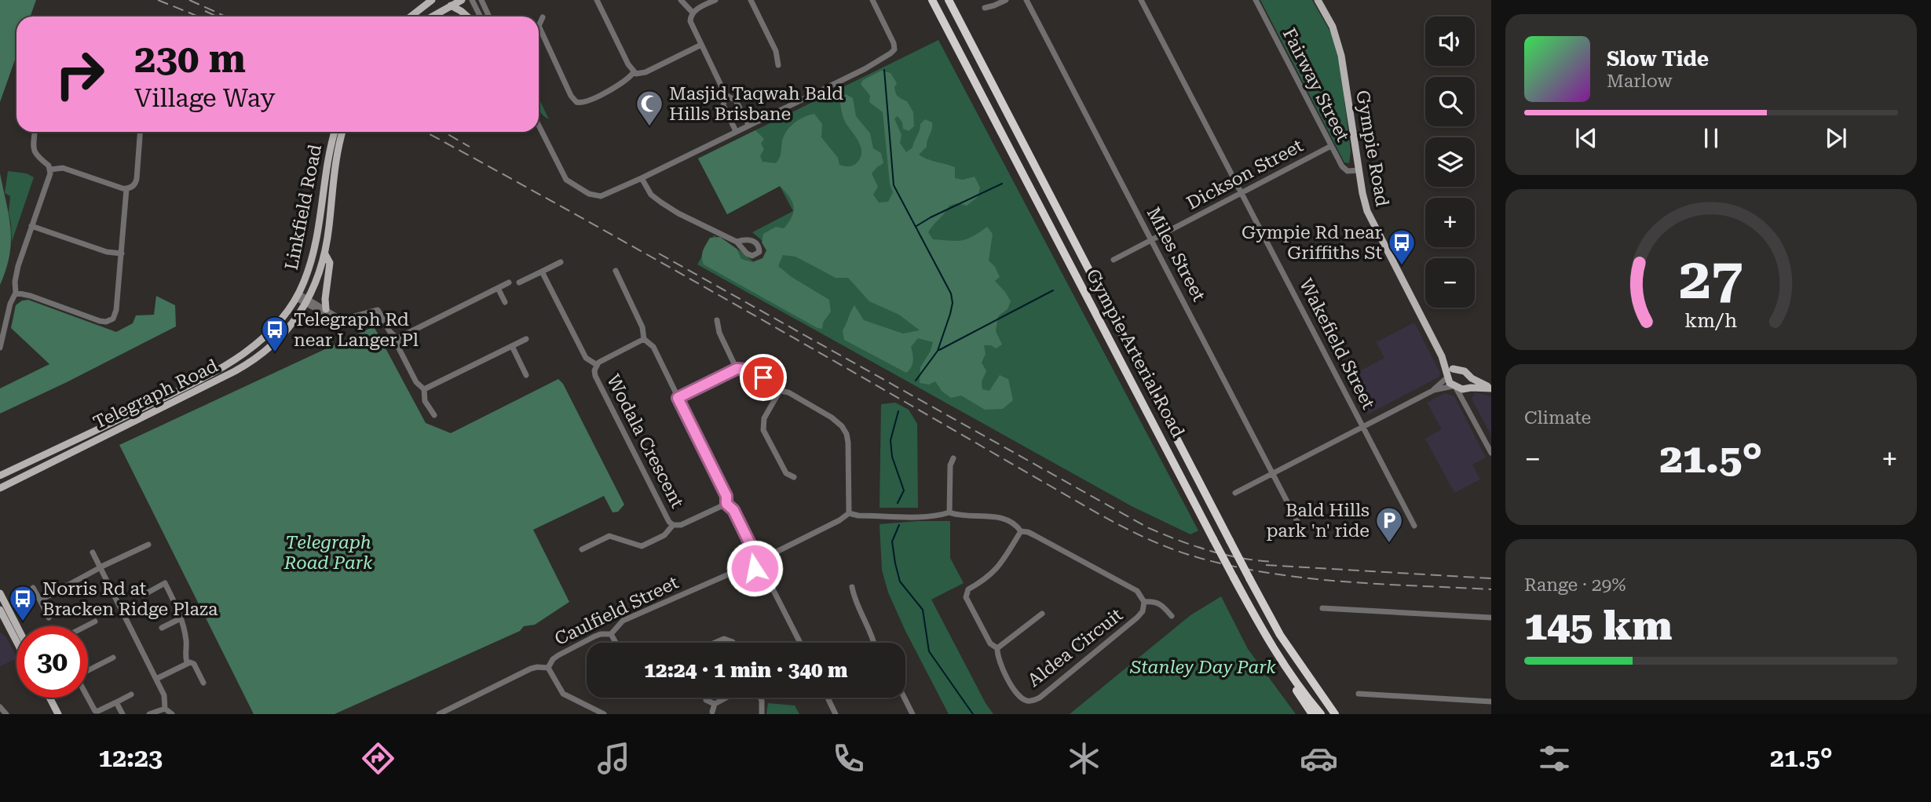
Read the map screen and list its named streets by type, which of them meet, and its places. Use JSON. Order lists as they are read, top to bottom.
{
  "streets": {
    "highway": ["Gympie Arterial Road"],
    "main road": ["Gympie Road", "Linkfield Road", "Telegraph Road"],
    "street": [
      "Fairway Street",
      "Dickson Street",
      "Miles Street",
      "Wakefield Street",
      "Wodala Crescent",
      "Caulfield Street",
      "Aldea Circuit"
    ]
  },
  "crossings": [
    ["Fairway Street", "Gympie Road"],
    ["Fairway Street", "Dickson Street"],
    ["Dickson Street", "Miles Street"],
    ["Dickson Street", "Wakefield Street"],
    ["Linkfield Road", "Telegraph Road"]
  ],
  "parks": ["Telegraph Road Park", "Stanley Day Park"],
  "places": {
    "mosque": ["Masjid Taqwah Bald Hills Brisbane"],
    "bus stop": ["Gympie Rd near Griffiths St", "Telegraph Rd near Langer Pl", "Norris Rd at Bracken Ridge Plaza"],
    "parking": ["Bald Hills park 'n' ride"]
  },
  "page": {
    "map_buttons": ["+", "−"],
    "turn": ["230 m", "Village Way"],
    "song": ["Slow Tide", "Marlow"],
    "tile": [
      "Climate",
      ["Range · 29%", "145 km"]
    ],
    "heat": ["−", "21.5°", "+"],
    "limit": "30",
    "trip": "12:24 · 1 min · 340 m",
    "tabs": ["12:23", "21.5°"],
    "gauge": ["27", "km/h"]
  }
}
